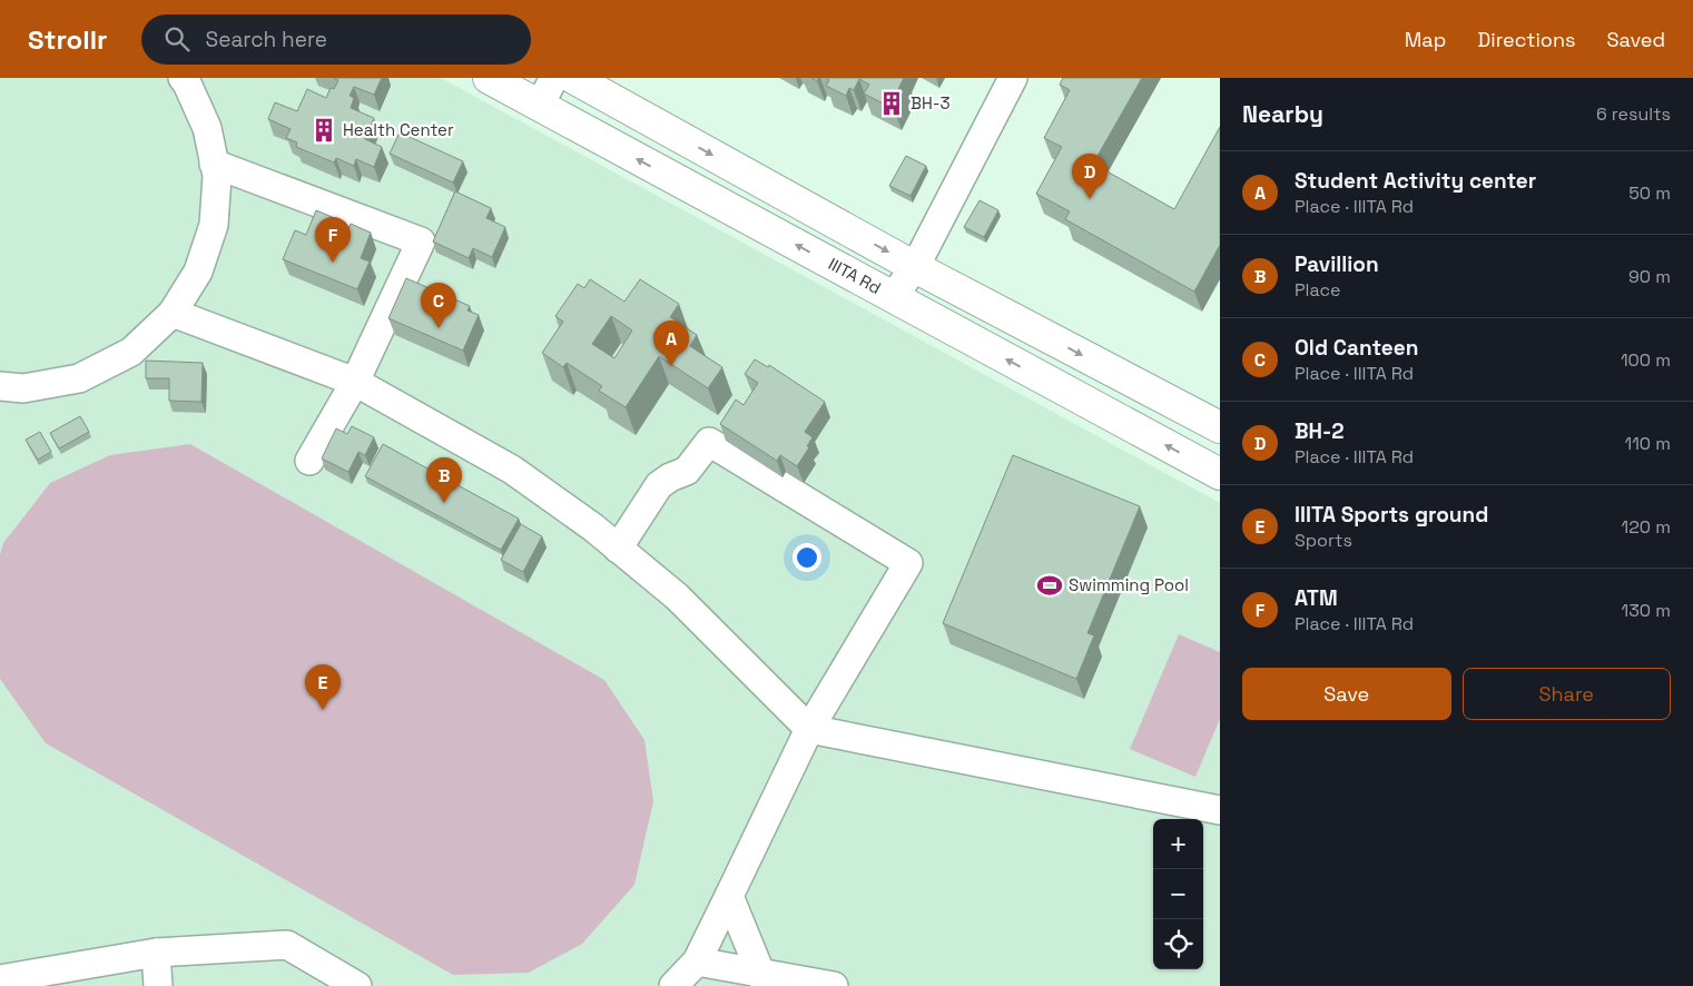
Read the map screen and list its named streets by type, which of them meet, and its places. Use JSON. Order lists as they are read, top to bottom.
{
  "streets": {
    "main road": ["IIITA Rd"]
  },
  "places": {
    "building": ["BH-3", "Health Center"],
    "sports": ["Swimming Pool"]
  },
  "page": {
    "header": "Strollr",
    "search": "Search here",
    "nav": ["Map", "Directions", "Saved"],
    "heading": ["Nearby", "6 results"],
    "list": [
      {
        "mark": "A",
        "name": "Student Activity center",
        "note": "Place · IIITA Rd",
        "value": "50 m"
      },
      {
        "mark": "B",
        "name": "Pavillion",
        "note": "Place",
        "value": "90 m"
      },
      {
        "mark": "C",
        "name": "Old Canteen",
        "note": "Place · IIITA Rd",
        "value": "100 m"
      },
      {
        "mark": "D",
        "name": "BH-2",
        "note": "Place · IIITA Rd",
        "value": "110 m"
      },
      {
        "mark": "E",
        "name": "IIITA Sports ground",
        "note": "Sports",
        "value": "120 m"
      },
      {
        "mark": "F",
        "name": "ATM",
        "note": "Place · IIITA Rd",
        "value": "130 m"
      }
    ],
    "pins": [
      "D",
      "F",
      "C",
      "A",
      "B",
      "E"
    ],
    "buttons": ["Save", "Share"],
    "map_buttons": ["+", "−"]
  }
}
